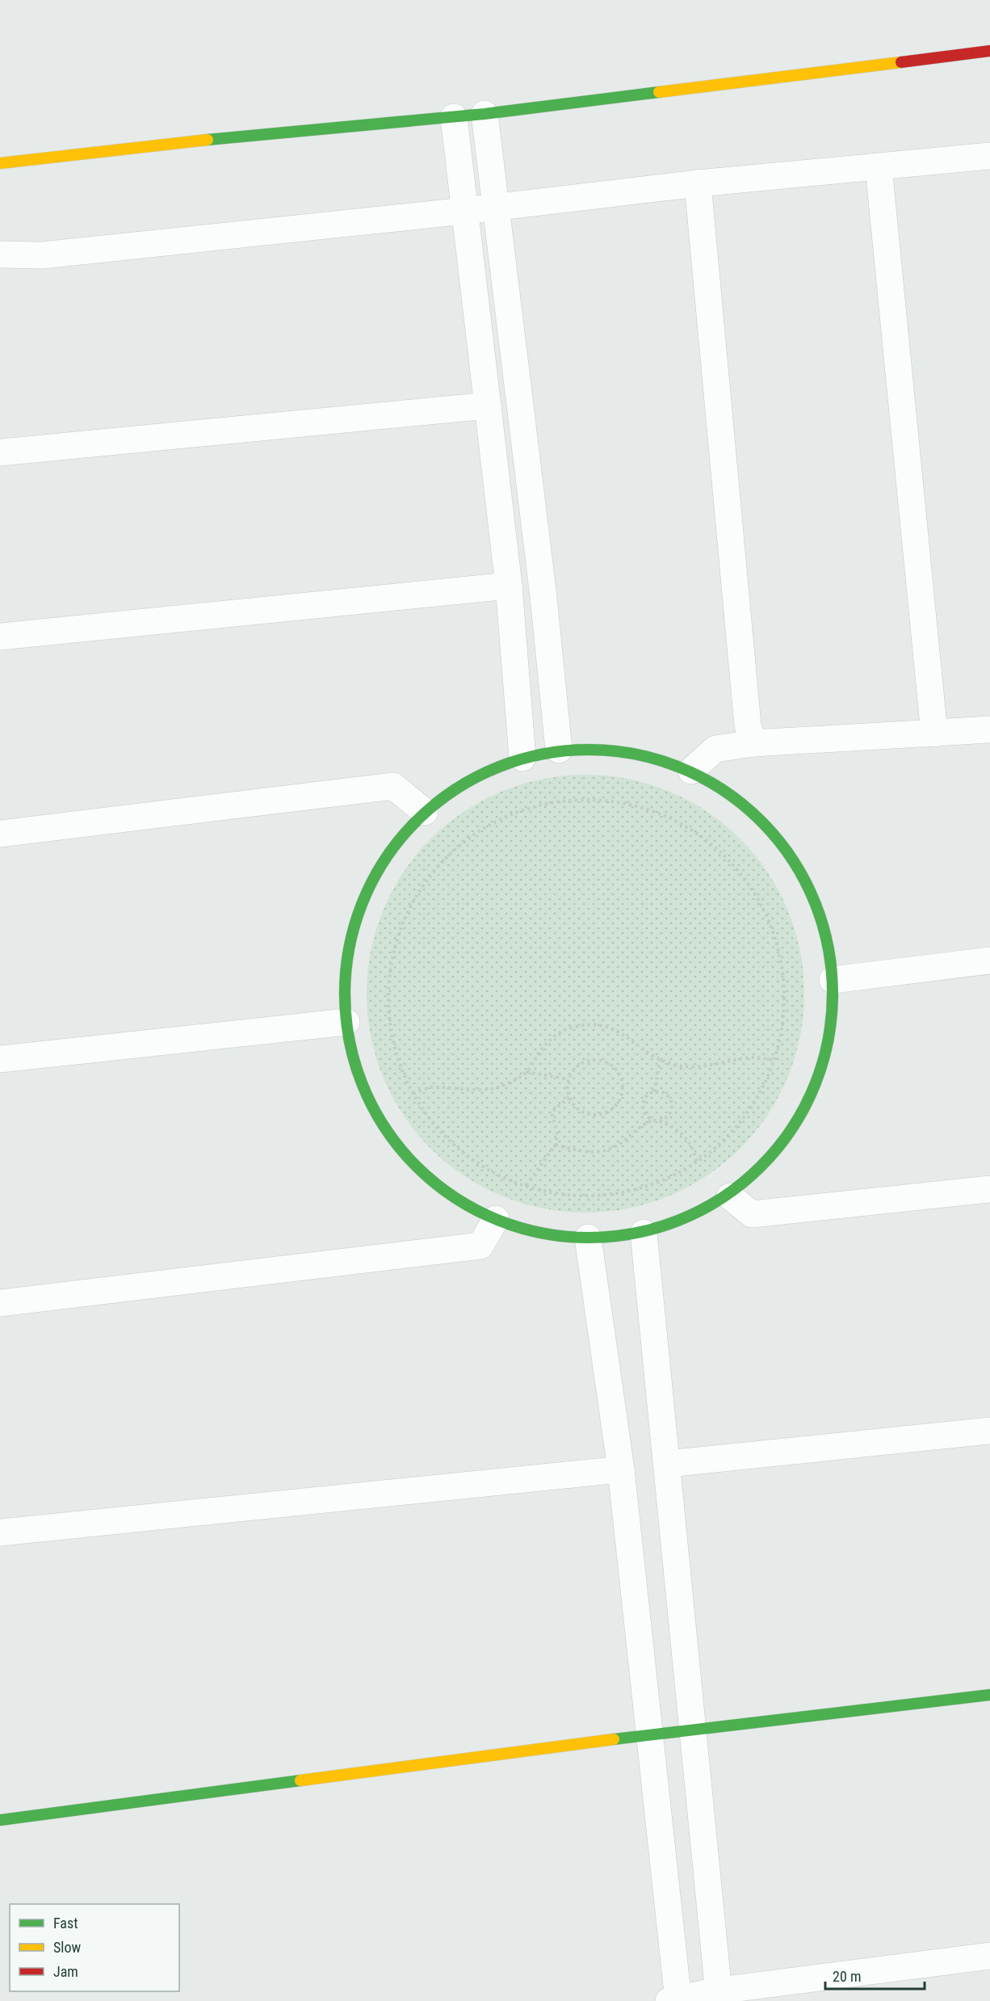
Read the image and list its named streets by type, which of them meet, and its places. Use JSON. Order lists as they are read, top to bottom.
{
  "legend": ["Fast", "Slow", "Jam"],
  "scale_bar": "20 m"
}
